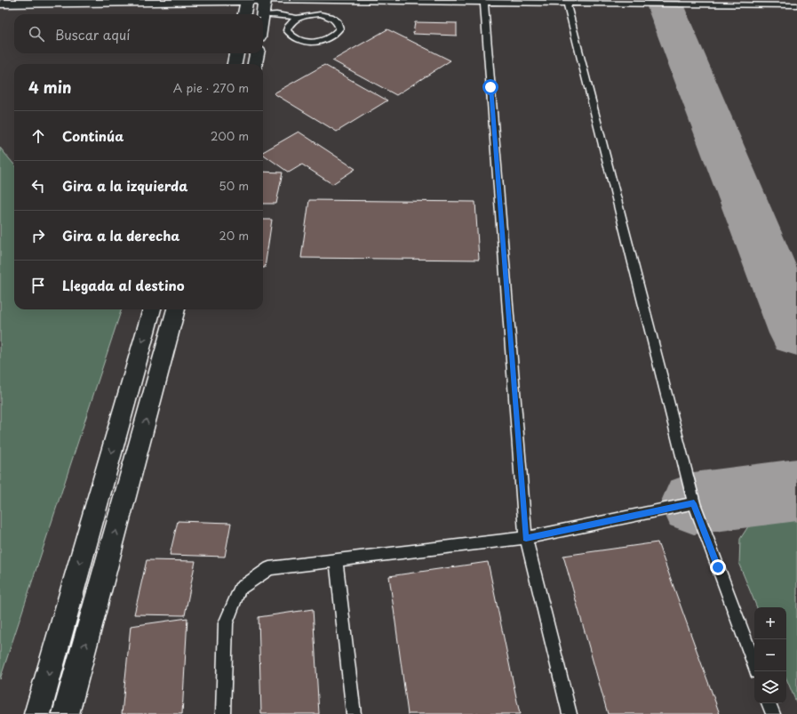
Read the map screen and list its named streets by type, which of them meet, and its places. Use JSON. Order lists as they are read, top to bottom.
{
  "page": {
    "search": "Buscar aquí",
    "heading": ["4 min", "A pie · 270 m"],
    "list": [
      ["Continúa", "200 m"],
      ["Gira a la izquierda", "50 m"],
      ["Gira a la derecha", "20 m"],
      "Llegada al destino"
    ],
    "map_buttons": ["+", "−"]
  }
}
